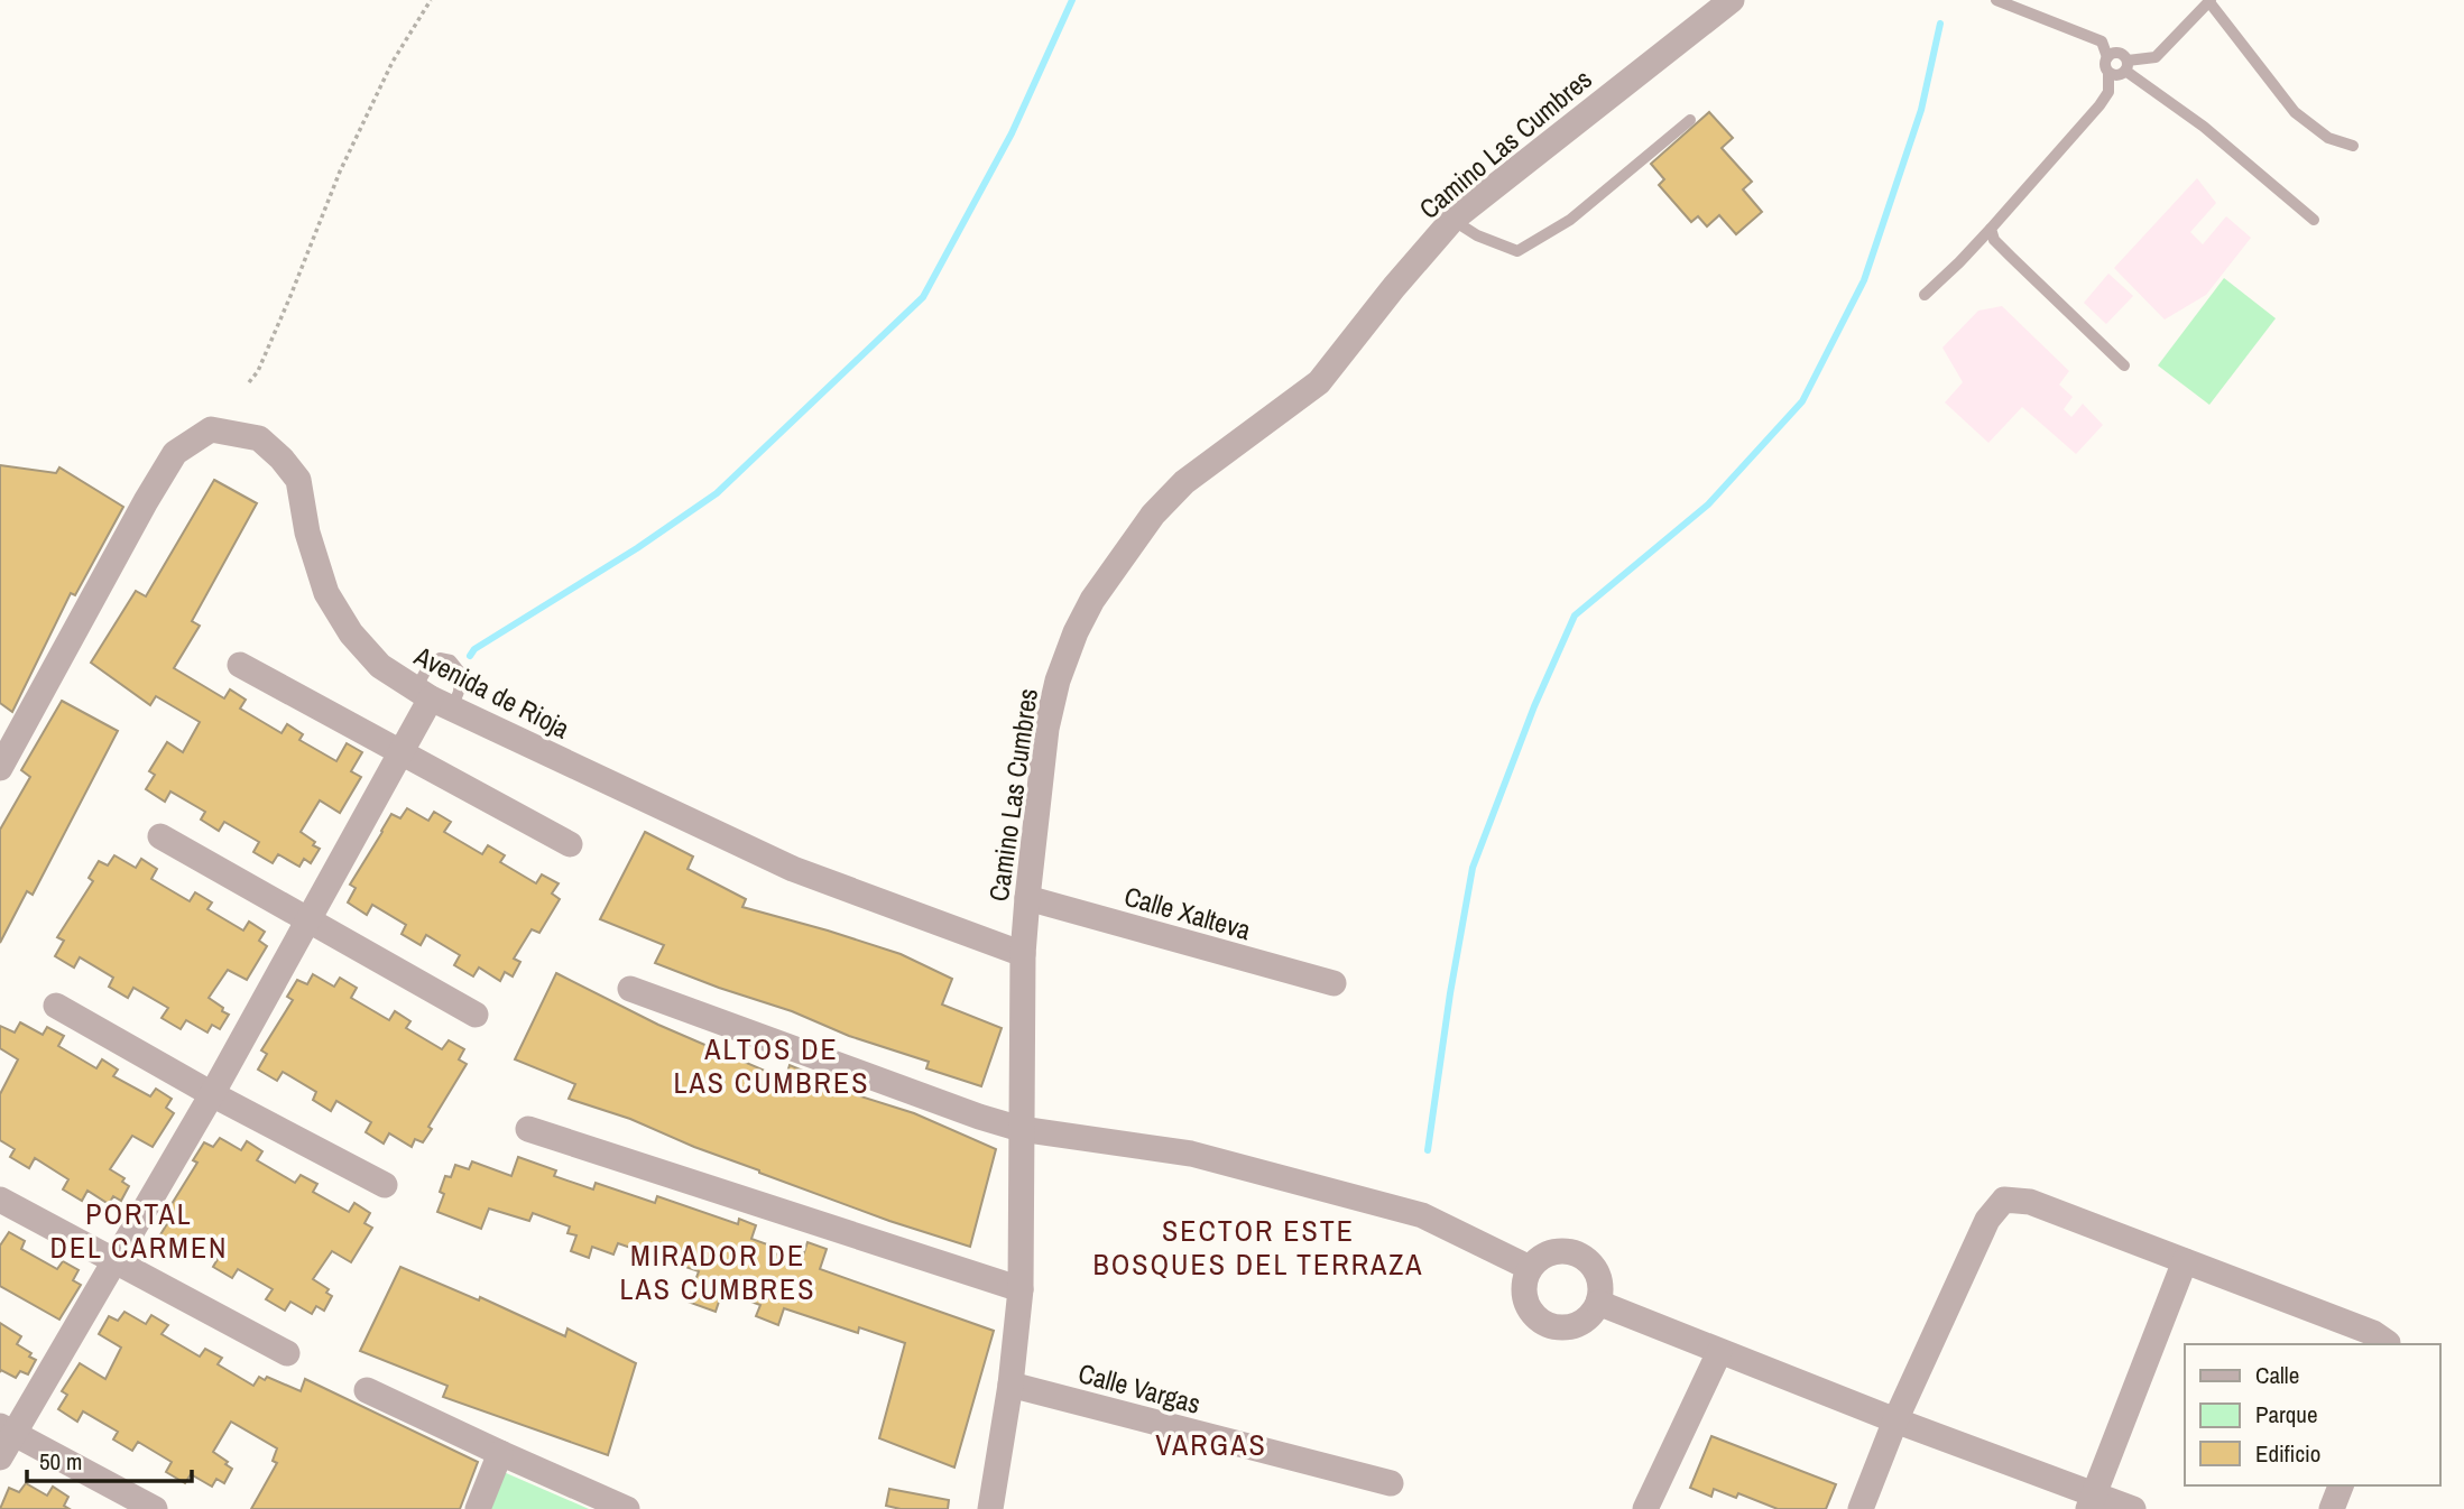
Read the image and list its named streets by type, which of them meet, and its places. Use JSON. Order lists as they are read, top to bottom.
{
  "streets": {
    "street": [
      "Camino Las Cumbres",
      "Avenida de Rioja",
      "Calle Xalteva",
      "Calle Vargas"
    ]
  },
  "crossings": [
    ["Camino Las Cumbres", "Avenida de Rioja"],
    ["Camino Las Cumbres", "Calle Xalteva"],
    ["Camino Las Cumbres", "Calle Vargas"]
  ],
  "districts": [
    "ALTOS DE LAS CUMBRES",
    "PORTAL DEL CARMEN",
    "SECTOR ESTE BOSQUES DEL TERRAZA",
    "MIRADOR DE LAS CUMBRES",
    "VARGAS"
  ],
  "legend": ["Calle", "Parque", "Edificio"],
  "scale_bar": "50 m"
}
